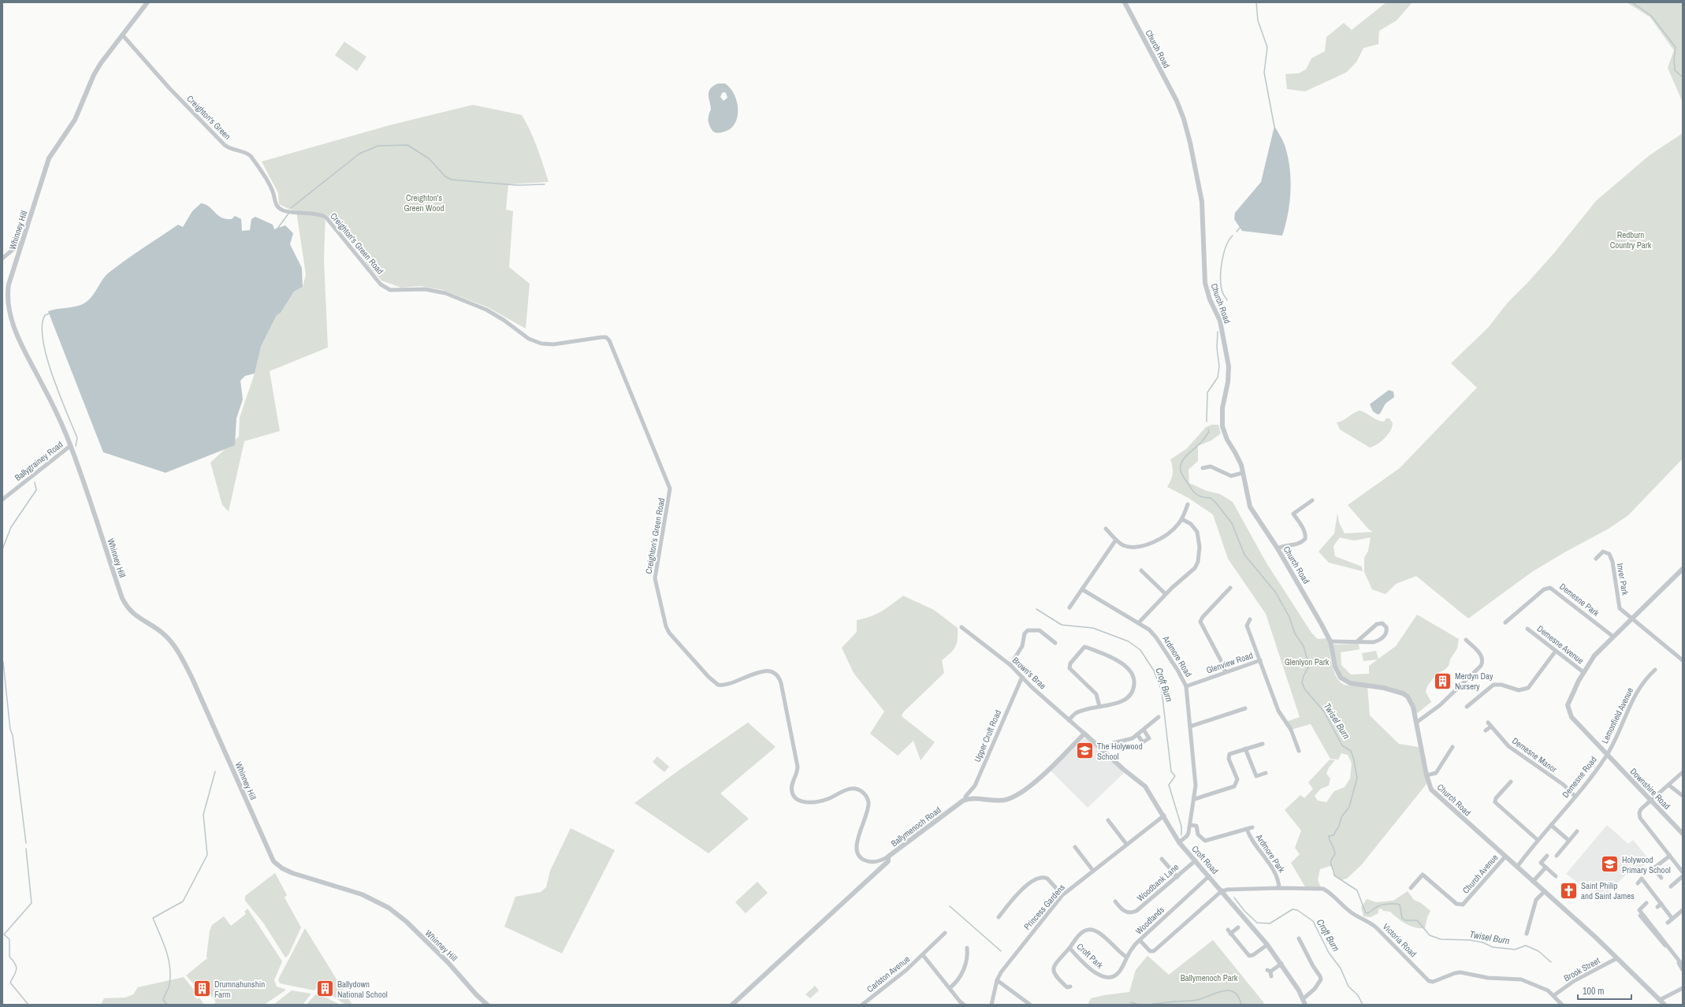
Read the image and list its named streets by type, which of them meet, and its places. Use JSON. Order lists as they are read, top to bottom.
{
  "streets": {
    "street": [
      "Church Road",
      "Creighton's Green",
      "Whinney Hill",
      "Creighton's Green Road",
      "Ballygrainey Road",
      "Inver Park",
      "Demesne Park",
      "Demesne Avenue",
      "Ardmore Road",
      "Glenview Road",
      "Brown's Brae",
      "Lemonfield Avenue",
      "Upper Croft Road",
      "Demesne Manor",
      "Demesne Road",
      "Downshire Road",
      "Ballymenoch Road",
      "Ardmore Park",
      "Croft Road",
      "Church Avenue",
      "Woodbank Lane",
      "Princess Gardens",
      "Woodlands",
      "Victoria Road",
      "Croft Park",
      "Brook Street",
      "Carlston Avenue"
    ]
  },
  "crossings": [
    ["Church Road", "Demesne Road"],
    ["Church Road", "Church Avenue"],
    ["Church Road", "Brook Street"],
    ["Creighton's Green", "Whinney Hill"],
    ["Creighton's Green", "Creighton's Green Road"],
    ["Whinney Hill", "Ballygrainey Road"],
    ["Creighton's Green Road", "Ballymenoch Road"],
    ["Inver Park", "Demesne Road"],
    ["Demesne Park", "Demesne Road"],
    ["Demesne Avenue", "Demesne Road"],
    ["Ardmore Road", "Glenview Road"],
    ["Ardmore Road", "Croft Road"],
    ["Brown's Brae", "Upper Croft Road"],
    ["Brown's Brae", "Croft Road"],
    ["Lemonfield Avenue", "Demesne Road"],
    ["Lemonfield Avenue", "Downshire Road"],
    ["Upper Croft Road", "Ballymenoch Road"],
    ["Demesne Manor", "Demesne Road"],
    ["Demesne Road", "Downshire Road"],
    ["Ardmore Park", "Victoria Road"],
    ["Croft Road", "Woodbank Lane"],
    ["Croft Road", "Princess Gardens"],
    ["Croft Road", "Woodlands"],
    ["Croft Road", "Victoria Road"],
    ["Woodlands", "Victoria Road"],
    ["Woodlands", "Croft Park"],
    ["Victoria Road", "Brook Street"]
  ],
  "water": ["Croft Burn", "Twisel Burn"],
  "parks": [
    "Creighton's Green Wood",
    "Redburn Country Park",
    "Glenlyon Park",
    "Ballymenoch Park"
  ],
  "places": {
    "building": ["Merdyn Day Nursery", "Drumnahunshin Farm", "Ballydown National School"],
    "school or university": ["The Holywood School", "Holywood Primary School"],
    "church": ["Saint Philip and Saint James"]
  },
  "scale_bar": "100 m"
}
